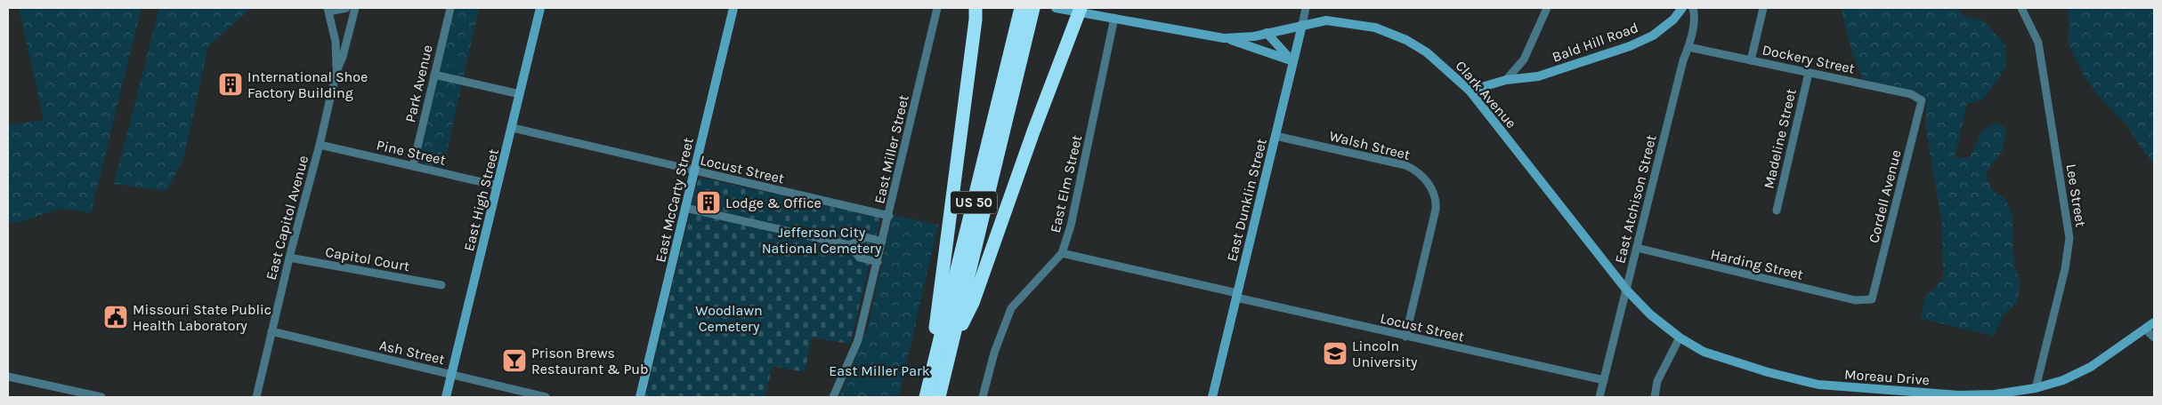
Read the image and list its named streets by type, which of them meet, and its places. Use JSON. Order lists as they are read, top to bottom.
{
  "streets": {
    "highway": ["US 50"],
    "main road": [
      "Bald Hill Road",
      "Clark Avenue",
      "East Elm Street",
      "East High Street",
      "East McCarty Street",
      "East Dunklin Street",
      "Moreau Drive"
    ],
    "street": [
      "Dockery Street",
      "Park Avenue",
      "Madeline Street",
      "Walsh Street",
      "East Miller Street",
      "Pine Street",
      "Locust Street",
      "Lee Street",
      "Cordell Avenue",
      "East Atchison Street",
      "East Capitol Avenue",
      "Capitol Court",
      "Harding Street",
      "Ash Street"
    ]
  },
  "crossings": [
    ["Bald Hill Road", "Clark Avenue"],
    ["Dockery Street", "Madeline Street"],
    ["Dockery Street", "Cordell Avenue"],
    ["Dockery Street", "East Atchison Street"],
    ["Park Avenue", "Pine Street"],
    ["Clark Avenue", "East Elm Street"],
    ["Clark Avenue", "East Atchison Street"],
    ["Clark Avenue", "East Dunklin Street"],
    ["Clark Avenue", "Moreau Drive"],
    ["Walsh Street", "Locust Street"],
    ["Walsh Street", "East Dunklin Street"],
    ["East Miller Street", "Locust Street"],
    ["Pine Street", "East High Street"],
    ["Pine Street", "East Capitol Avenue"],
    ["Locust Street", "East Elm Street"],
    ["Locust Street", "East Atchison Street"],
    ["Locust Street", "East High Street"],
    ["Locust Street", "East McCarty Street"],
    ["Locust Street", "East Dunklin Street"],
    ["Lee Street", "Moreau Drive"],
    ["Cordell Avenue", "Harding Street"],
    ["East Atchison Street", "Harding Street"],
    ["East Atchison Street", "Moreau Drive"],
    ["East High Street", "Ash Street"],
    ["East Capitol Avenue", "Capitol Court"],
    ["East Capitol Avenue", "Ash Street"]
  ],
  "parks": ["Jefferson City National Cemetery", "Woodlawn Cemetery", "East Miller Park"],
  "places": {
    "building": ["International Shoe Factory Building", "Lodge & Office"],
    "public building": ["Missouri State Public Health Laboratory"],
    "school or university": ["Lincoln University"],
    "bar": ["Prison Brews Restaurant & Pub"]
  }
}
